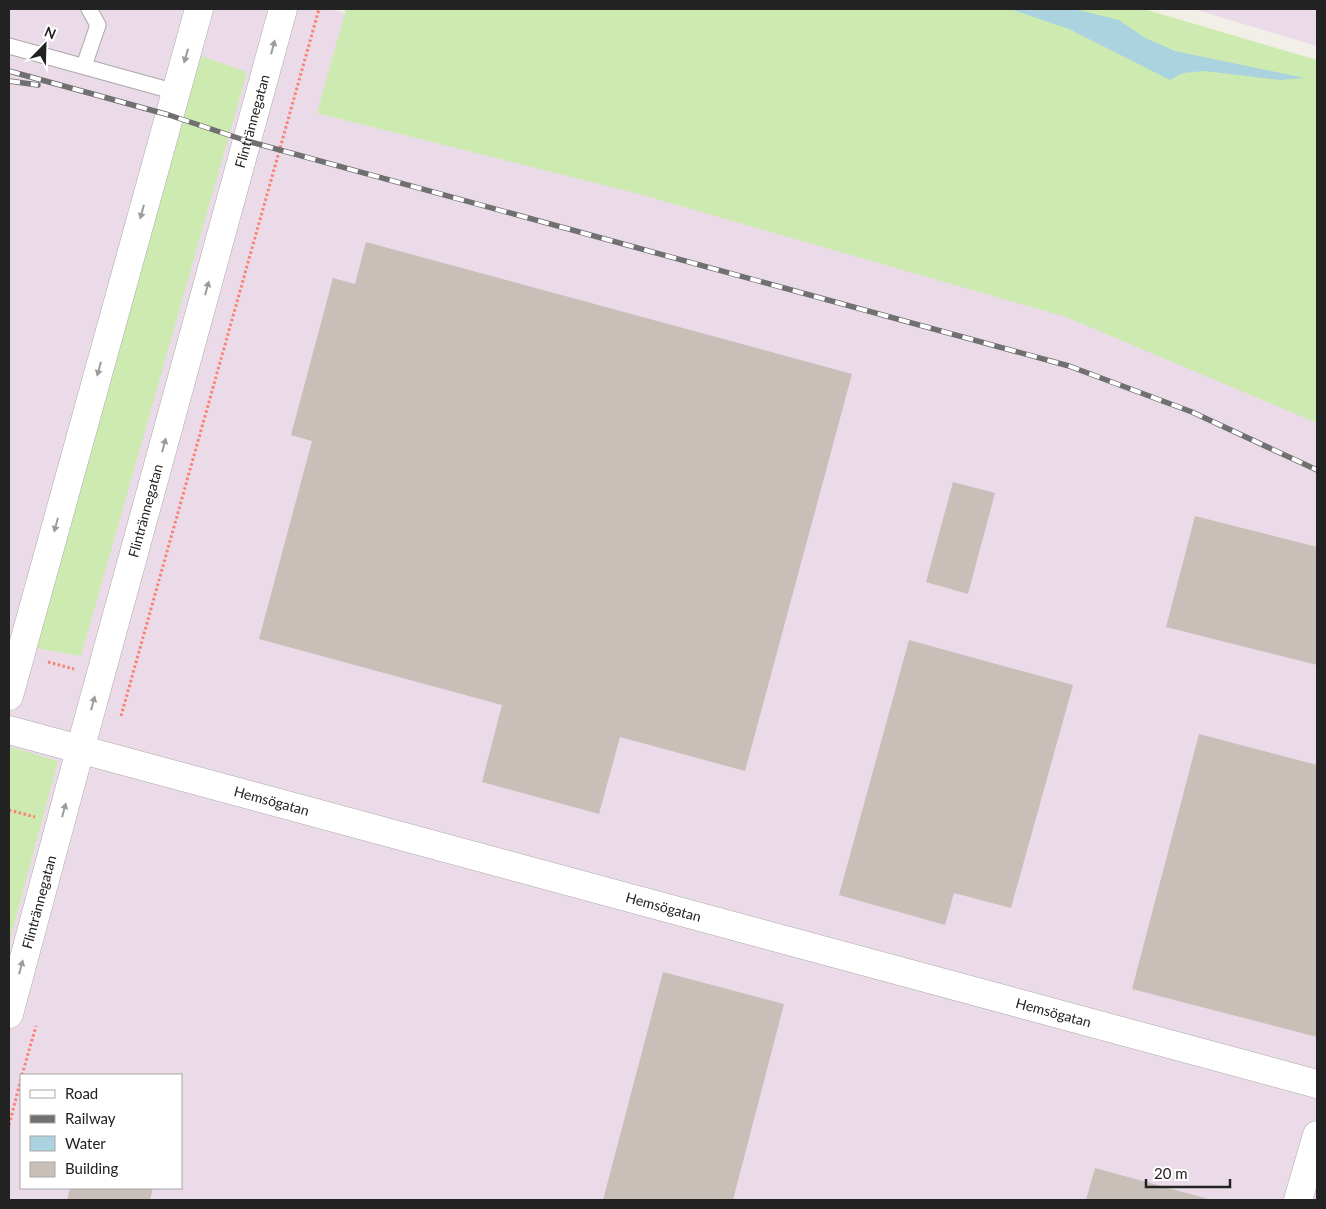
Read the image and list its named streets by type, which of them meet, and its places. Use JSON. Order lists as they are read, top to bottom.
{
  "streets": {
    "street": ["Flintrännegatan", "Hemsögatan"]
  },
  "crossings": [
    ["Flintrännegatan", "Hemsögatan"]
  ],
  "legend": [
    "Road",
    "Railway",
    "Water",
    "Building"
  ],
  "scale_bar": "20 m",
  "north": "top right"
}
